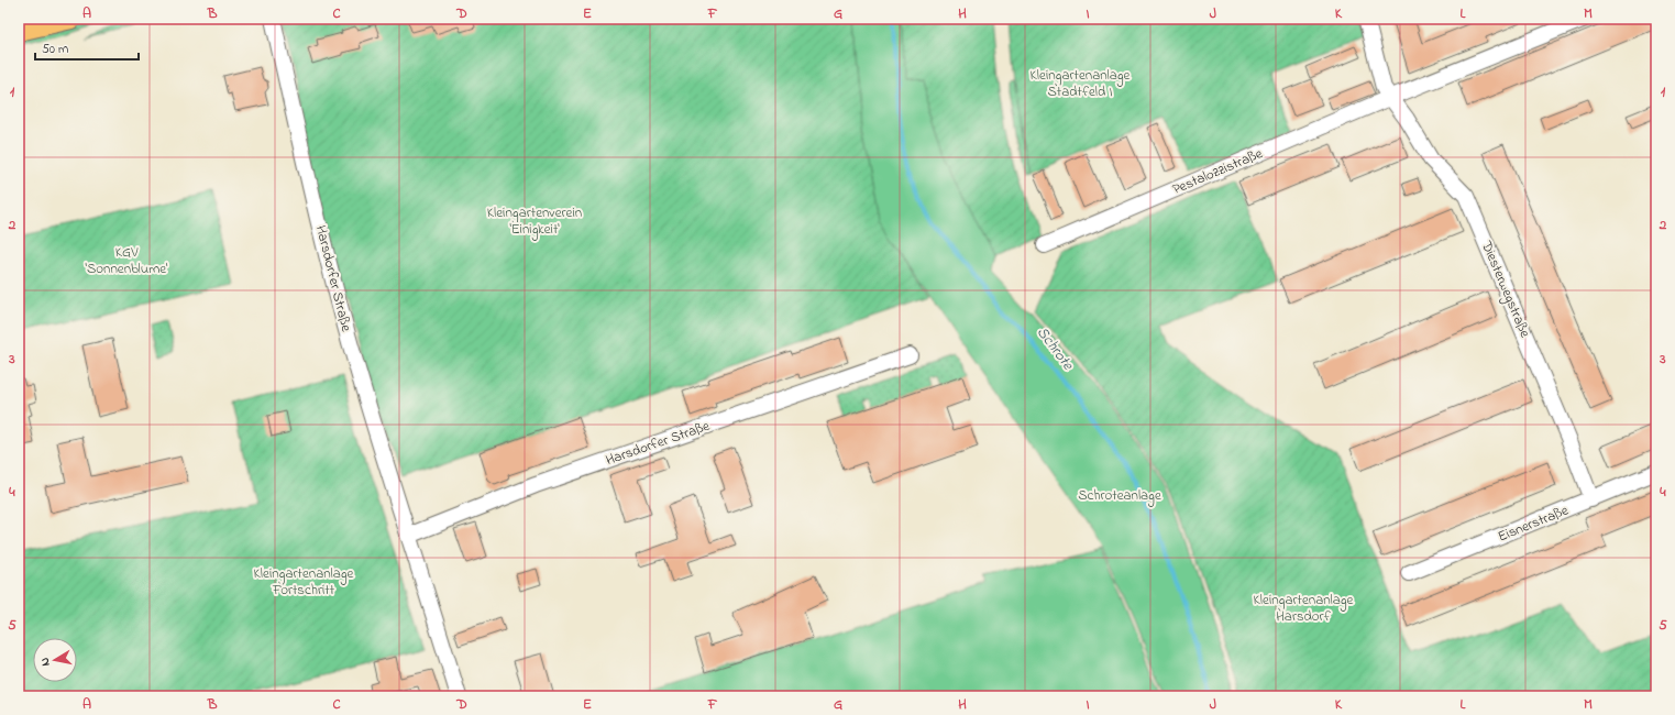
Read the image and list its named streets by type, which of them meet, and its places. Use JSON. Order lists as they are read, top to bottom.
{
  "streets": {
    "street": [
      "Pestalozzistraße",
      "Harsdorfer Straße",
      "Diesterwegstraße",
      "Eisnerstraße"
    ]
  },
  "crossings": [
    ["Pestalozzistraße", "Diesterwegstraße"],
    ["Diesterwegstraße", "Eisnerstraße"]
  ],
  "water": ["Schrote"],
  "parks": [
    "Kleingartenanlage Stadtfeld I",
    "Kleingartenverein 'Einigkeit'",
    "KGV 'Sonnenblume'",
    "Schroteanlage",
    "Kleingartenanlage Fortschritt",
    "Kleingartenanlage Harsdorf"
  ],
  "scale_bar": "50 m",
  "north": "left",
  "grid": {
    "columns": [
      "A",
      "B",
      "C",
      "D",
      "E",
      "F",
      "G",
      "H",
      "I",
      "J",
      "K",
      "L",
      "M"
    ],
    "rows": [
      "1",
      "2",
      "3",
      "4",
      "5"
    ]
  }
}
